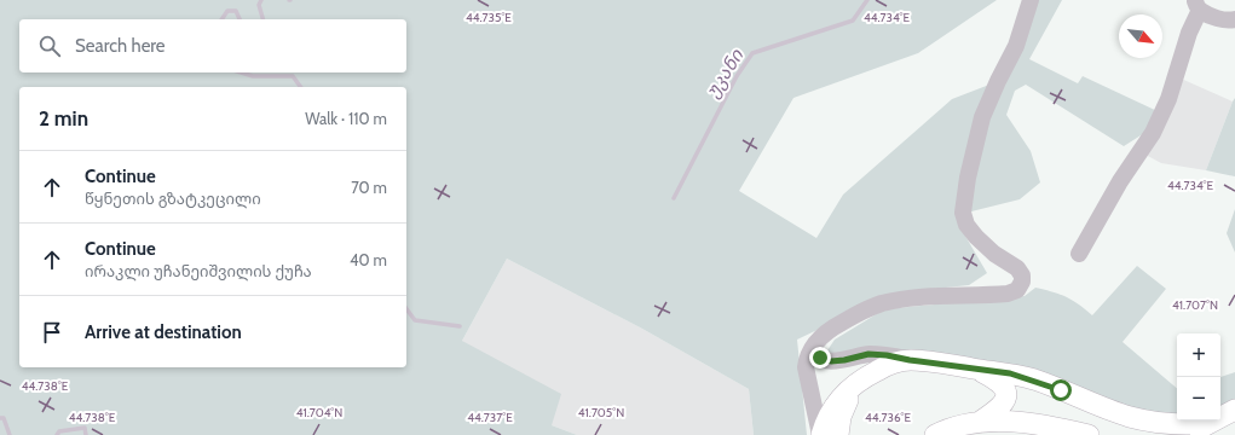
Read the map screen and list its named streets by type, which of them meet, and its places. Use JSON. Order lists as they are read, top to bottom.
{
  "water": ["უკანი"],
  "north": "bottom right",
  "page": {
    "search": "Search here",
    "heading": ["2 min", "Walk · 110 m"],
    "list": [
      ["Continue", "წყნეთის გზატკეცილი", "70 m"],
      ["Continue", "ირაკლი უჩანეიშვილის ქუჩა", "40 m"],
      "Arrive at destination"
    ],
    "map_buttons": ["+", "−"]
  },
  "coordinates": [
    "44.734°E",
    "44.735°E",
    "41.707°N",
    "44.738°E",
    "41.704°N",
    "41.705°N",
    "44.737°E",
    "44.736°E"
  ]
}
